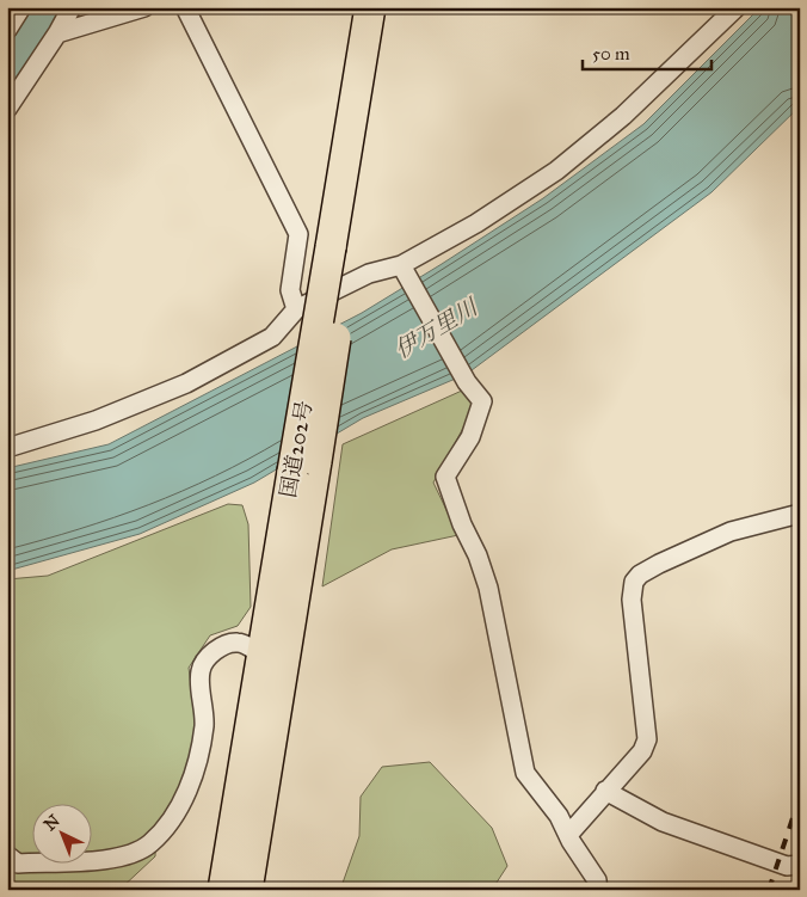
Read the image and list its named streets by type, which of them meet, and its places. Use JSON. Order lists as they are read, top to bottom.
{
  "streets": {
    "highway": ["国道202号"]
  },
  "water": ["伊万里川"],
  "scale_bar": "50 m",
  "north": "top left"
}
